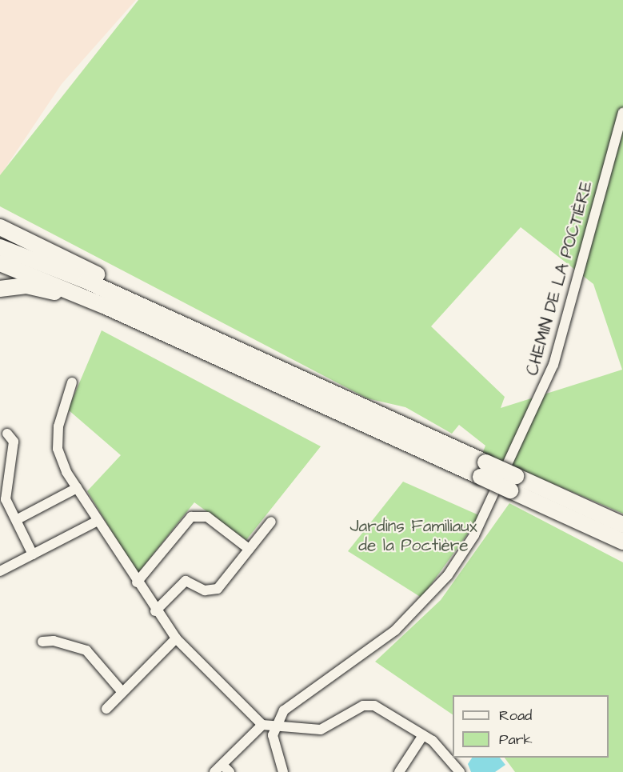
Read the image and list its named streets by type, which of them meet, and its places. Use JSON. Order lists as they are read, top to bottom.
{
  "streets": {
    "street": ["CHEMIN DE LA POCTIÈRE"]
  },
  "parks": ["Jardins Familiaux de la Poctière"],
  "legend": ["Road", "Park"]
}
